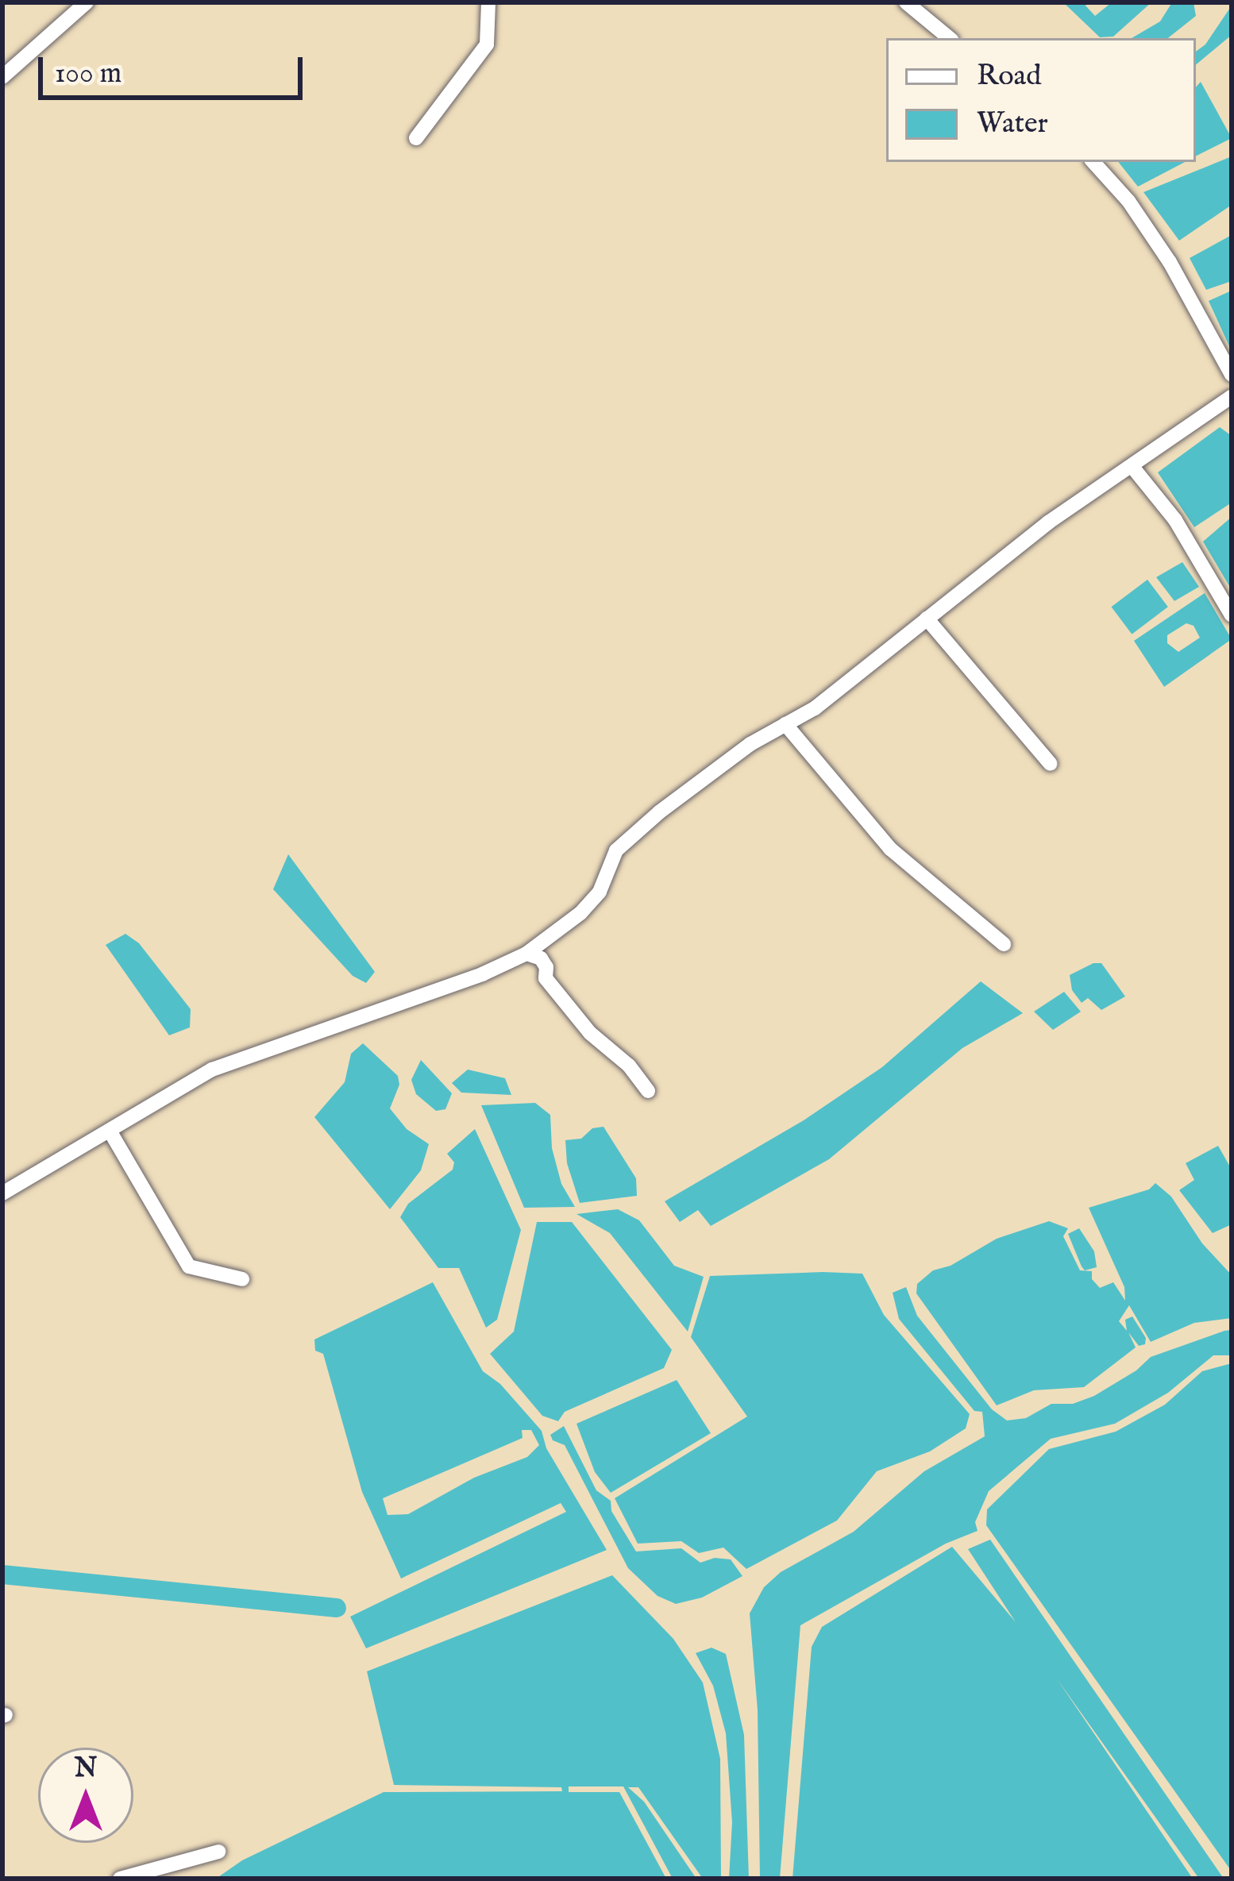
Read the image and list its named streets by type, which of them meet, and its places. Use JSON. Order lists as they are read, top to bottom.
{
  "legend": ["Road", "Water"],
  "scale_bar": "100 m",
  "north": "top"
}
